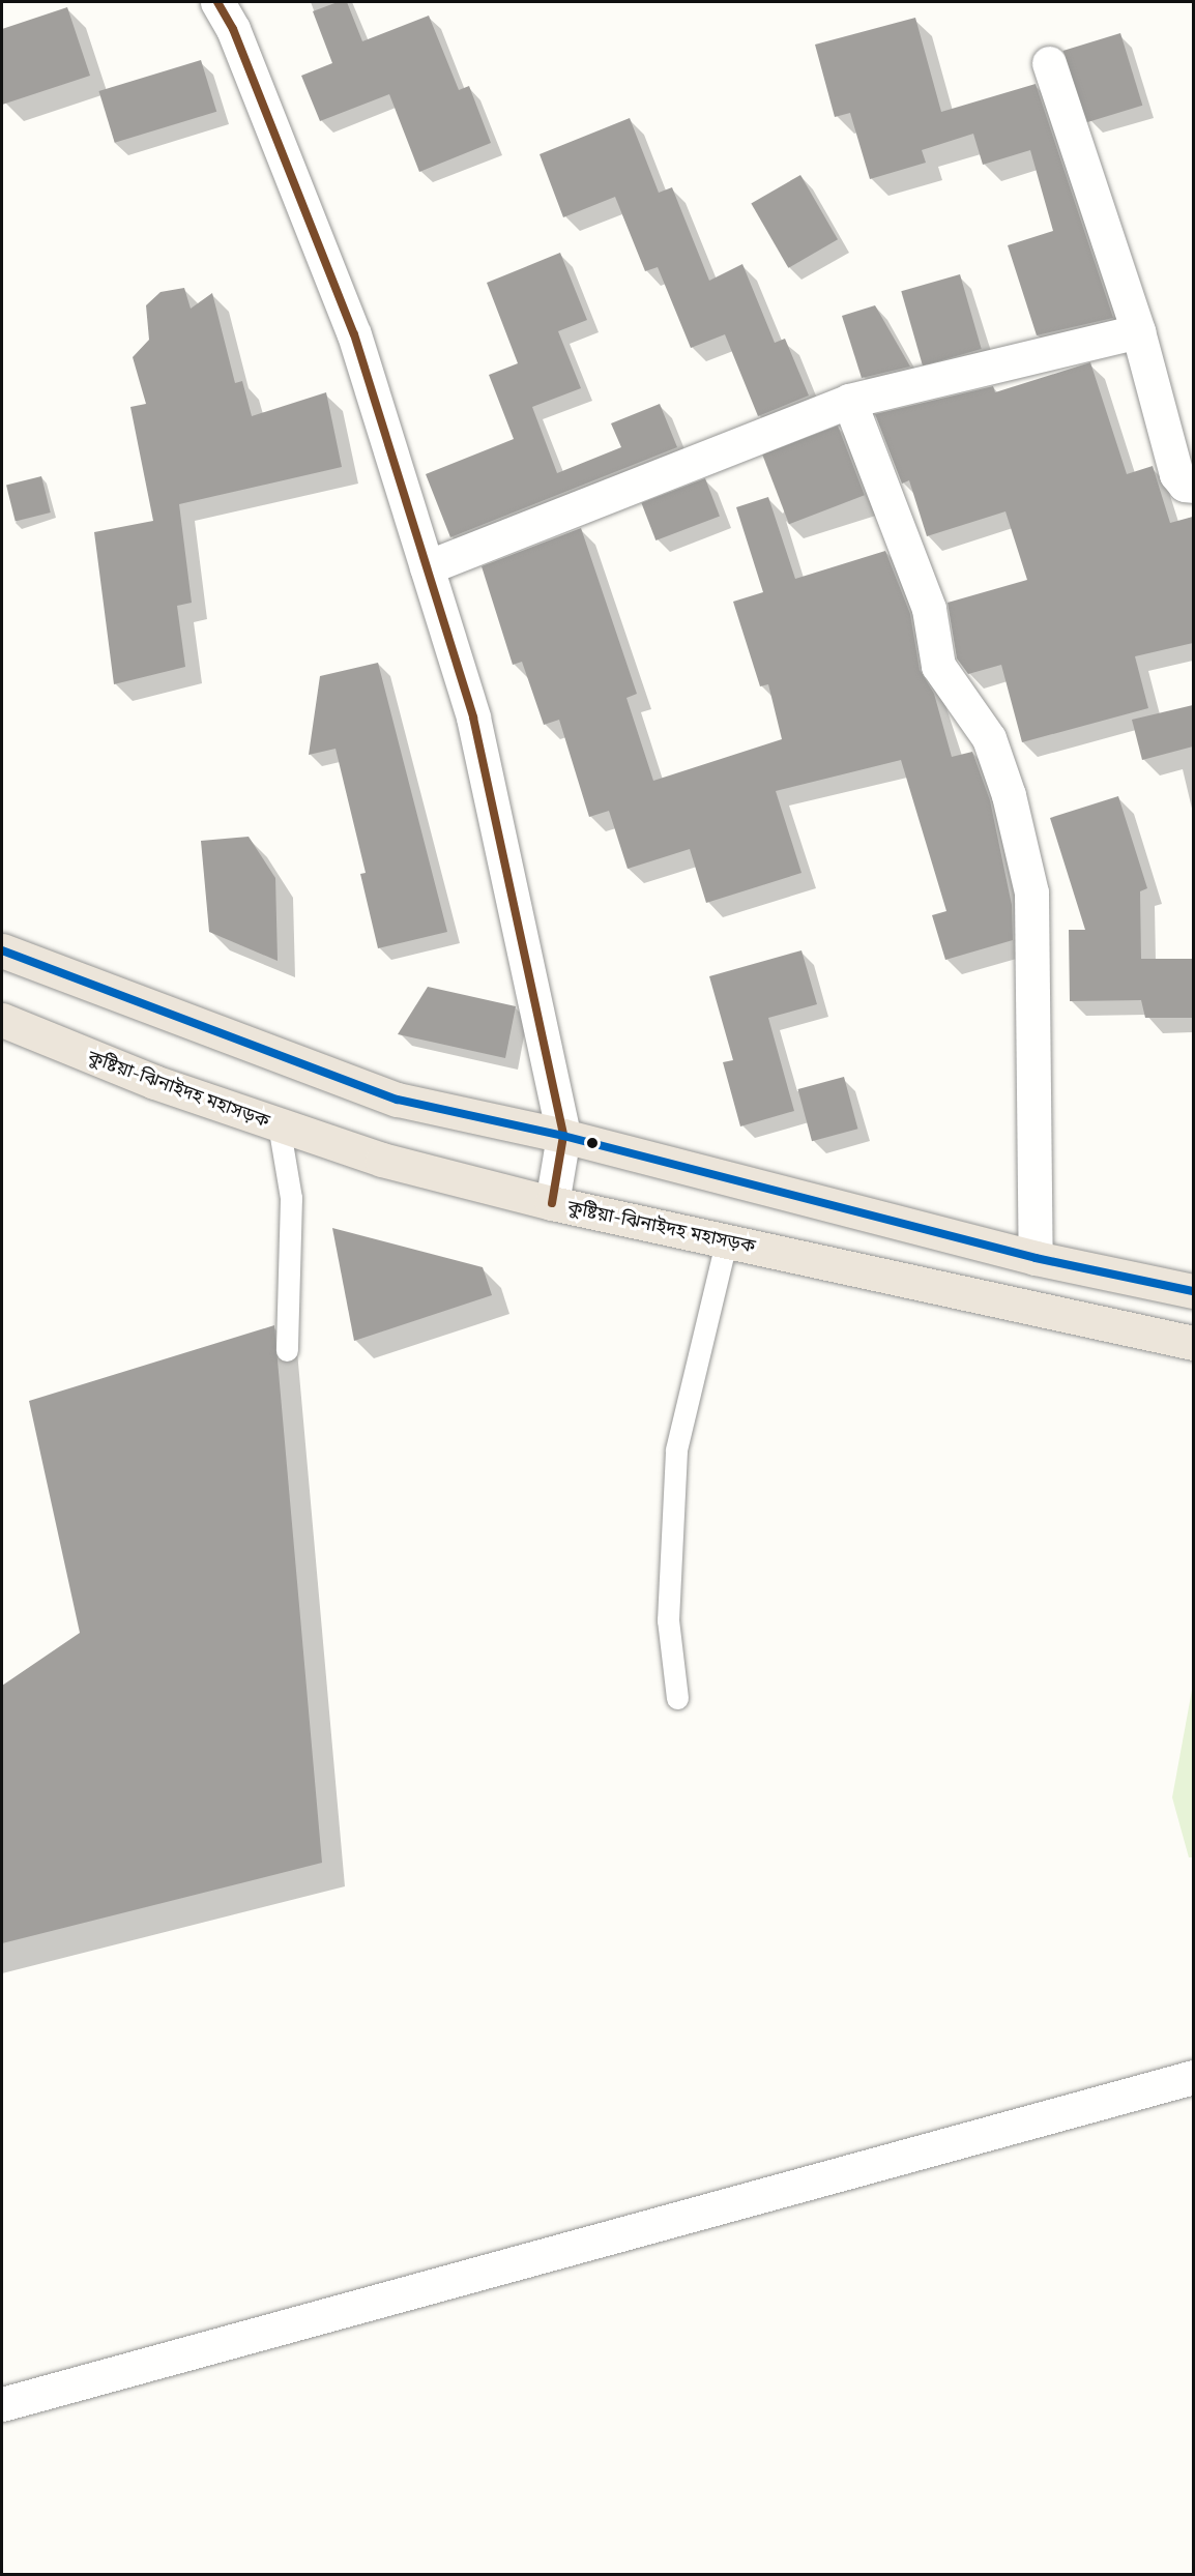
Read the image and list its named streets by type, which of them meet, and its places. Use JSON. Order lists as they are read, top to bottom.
{
  "streets": {
    "highway": ["কুষ্টিয়া-ঝিনাইদহ মহাসড়ক"]
  }
}
